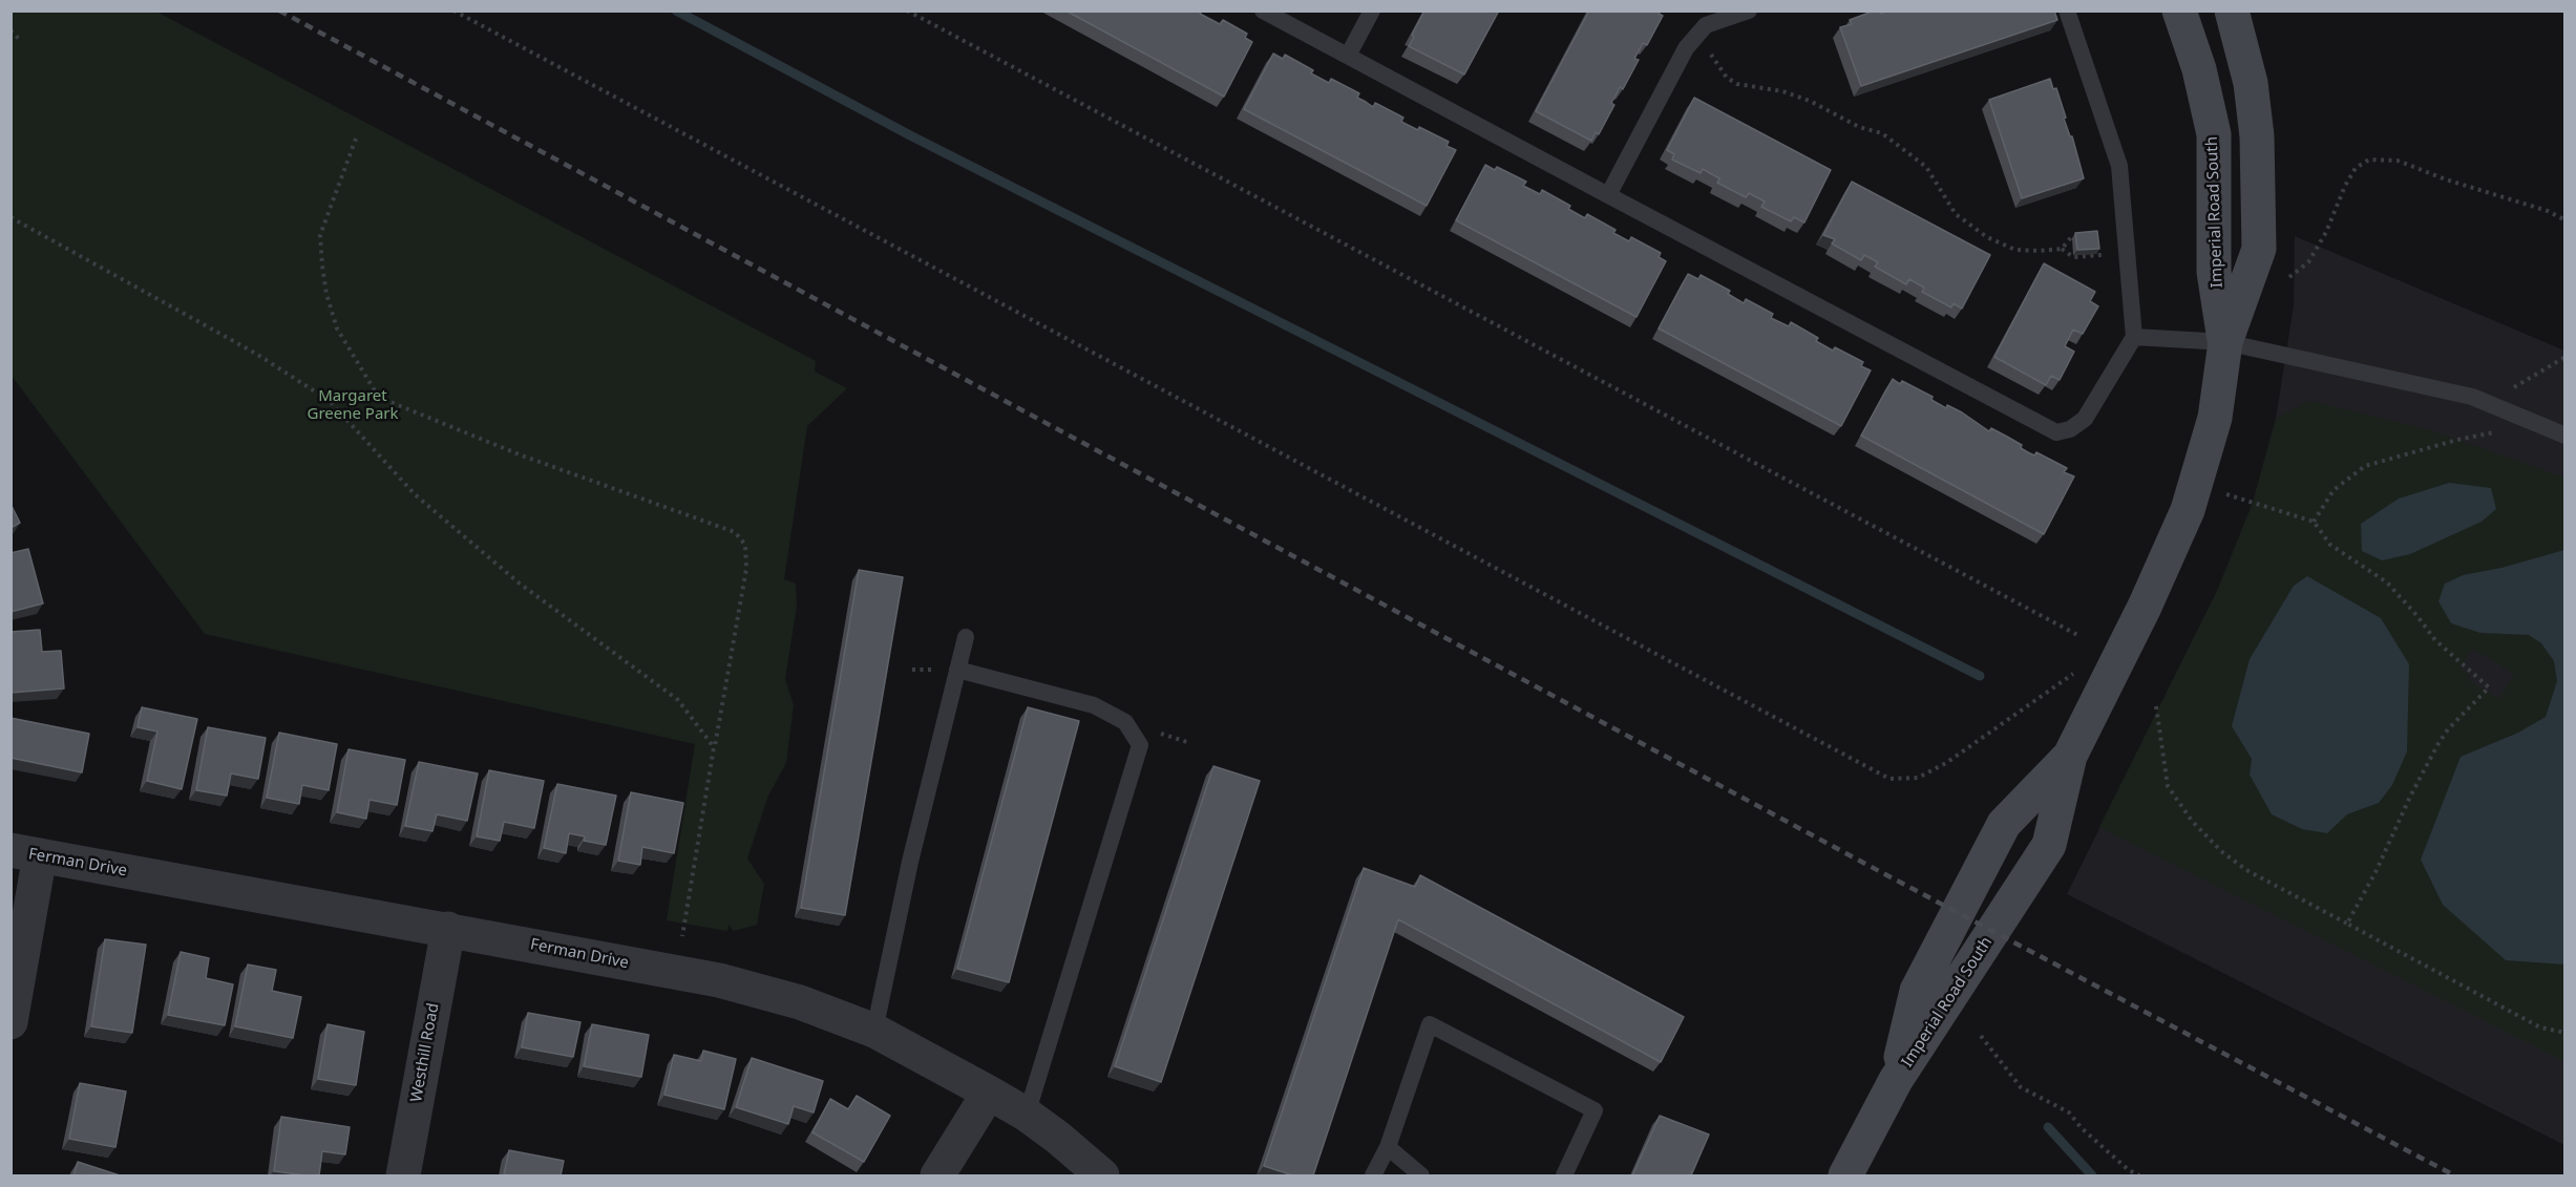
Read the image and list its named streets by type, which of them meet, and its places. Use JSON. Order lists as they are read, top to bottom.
{
  "streets": {
    "street": ["Imperial Road South", "Ferman Drive", "Westhill Road"]
  },
  "crossings": [
    ["Ferman Drive", "Westhill Road"]
  ],
  "parks": ["Margaret Greene Park"]
}
